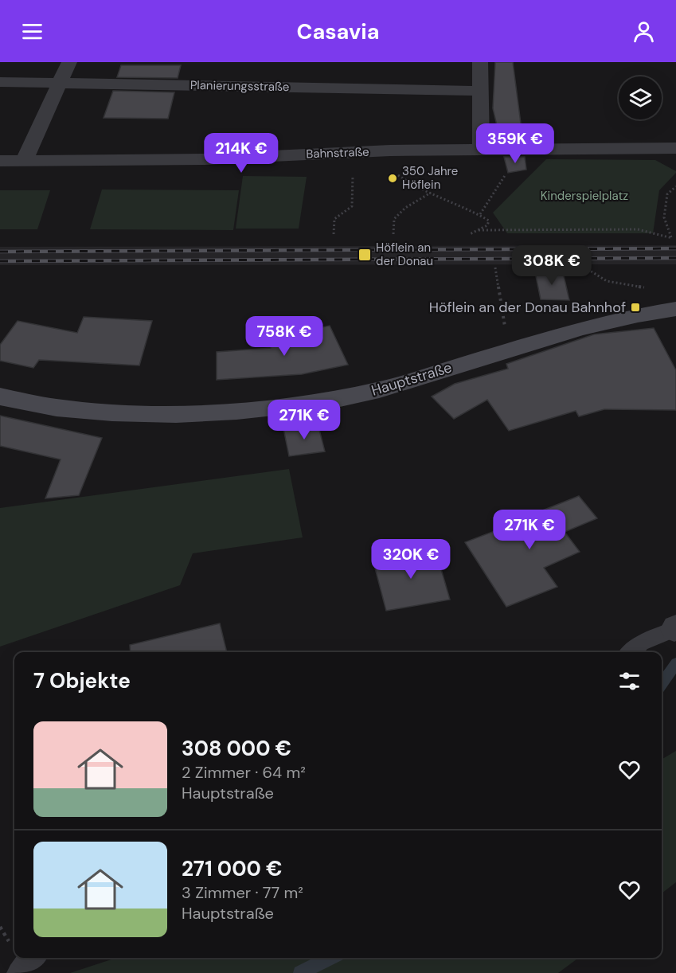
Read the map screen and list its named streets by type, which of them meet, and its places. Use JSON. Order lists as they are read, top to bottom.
{
  "streets": {
    "main road": ["Hauptstraße"],
    "street": ["Planierungsstraße", "Bahnstraße"]
  },
  "parks": ["Kinderspielplatz"],
  "places": {
    "other": ["350 Jahre Höflein"],
    "transit": ["Höflein an der Donau", "Höflein an der Donau Bahnhof"]
  },
  "page": {
    "header": "Casavia",
    "price": [
      "359K €",
      "214K €",
      "308K €",
      "758K €",
      "271K €",
      "271K €",
      "320K €"
    ],
    "heading": "7 Objekte",
    "list": [
      {
        "name": "308 000 €",
        "note": "2 Zimmer · 64 m² · Hauptstraße"
      },
      {
        "name": "271 000 €",
        "note": "3 Zimmer · 77 m² · Hauptstraße"
      }
    ]
  }
}
